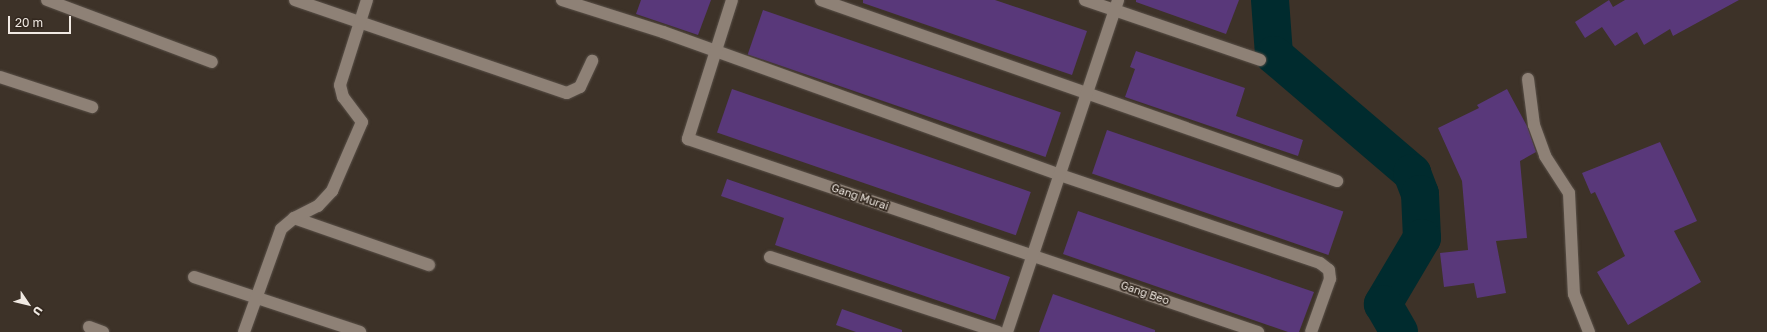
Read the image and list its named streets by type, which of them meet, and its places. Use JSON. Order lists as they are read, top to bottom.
{
  "streets": {
    "street": ["Gang Murai", "Gang Beo"]
  },
  "crossings": [
    ["Gang Murai", "Gang Beo"]
  ],
  "scale_bar": "20 m",
  "north": "bottom right"
}
